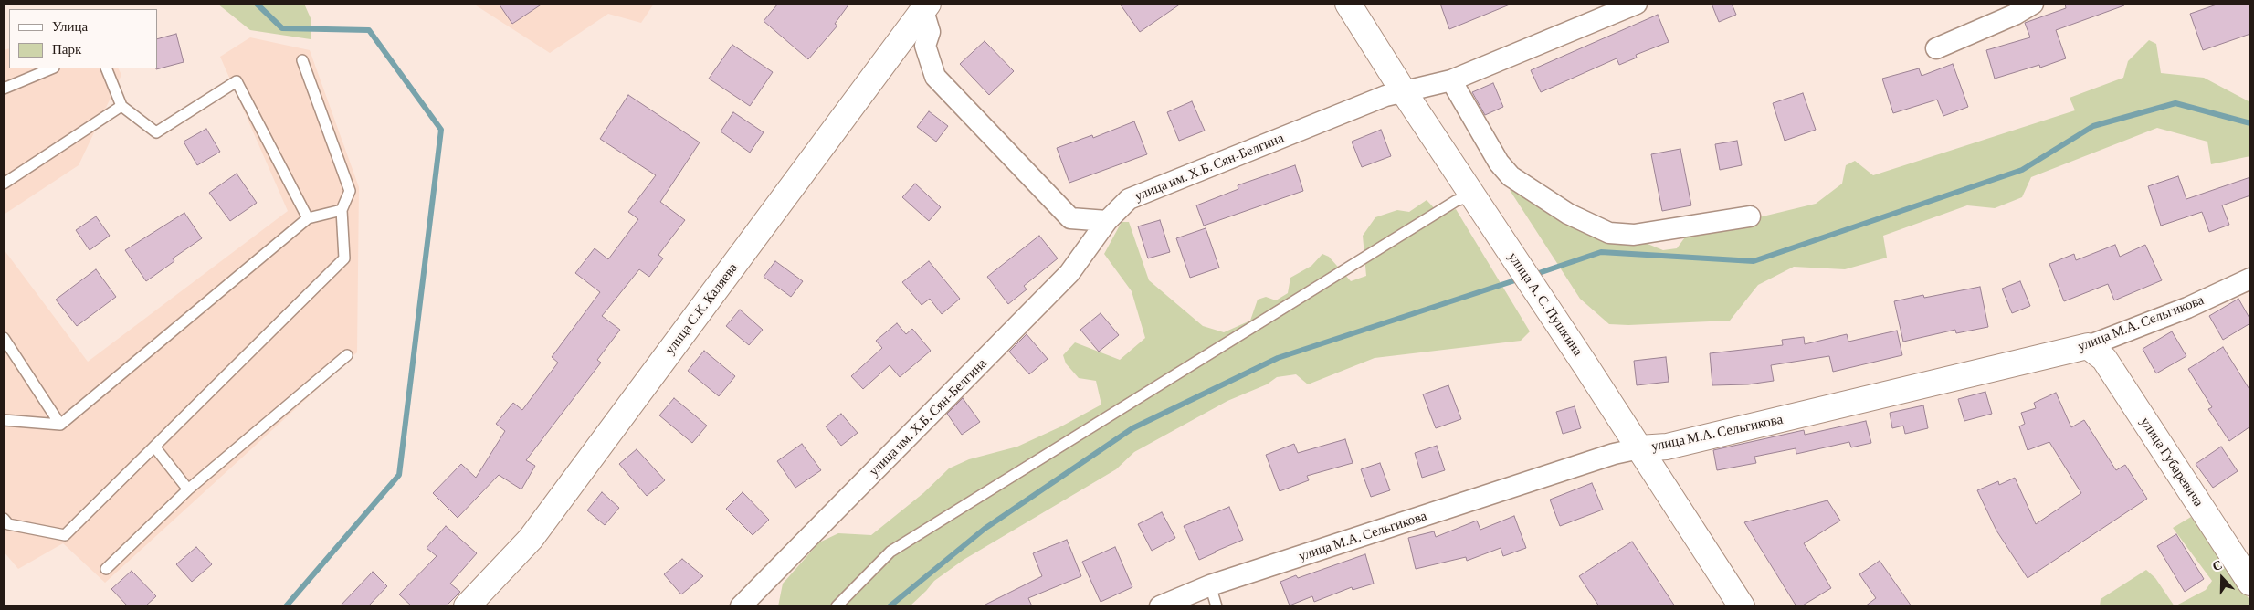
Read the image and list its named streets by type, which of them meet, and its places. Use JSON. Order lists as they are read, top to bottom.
{
  "streets": {
    "street": [
      "улица им. Х.Б. Сян-Белгина",
      "улица А. С. Пушкина",
      "улица С.К. Каляева",
      "улица М.А. Сельгикова",
      "улица Губаревича"
    ]
  },
  "crossings": [
    ["улица им. Х.Б. Сян-Белгина", "улица А. С. Пушкина"],
    ["улица А. С. Пушкина", "улица М.А. Сельгикова"],
    ["улица М.А. Сельгикова", "улица Губаревича"]
  ],
  "legend": ["Улица", "Парк"],
  "north": "top"
}
